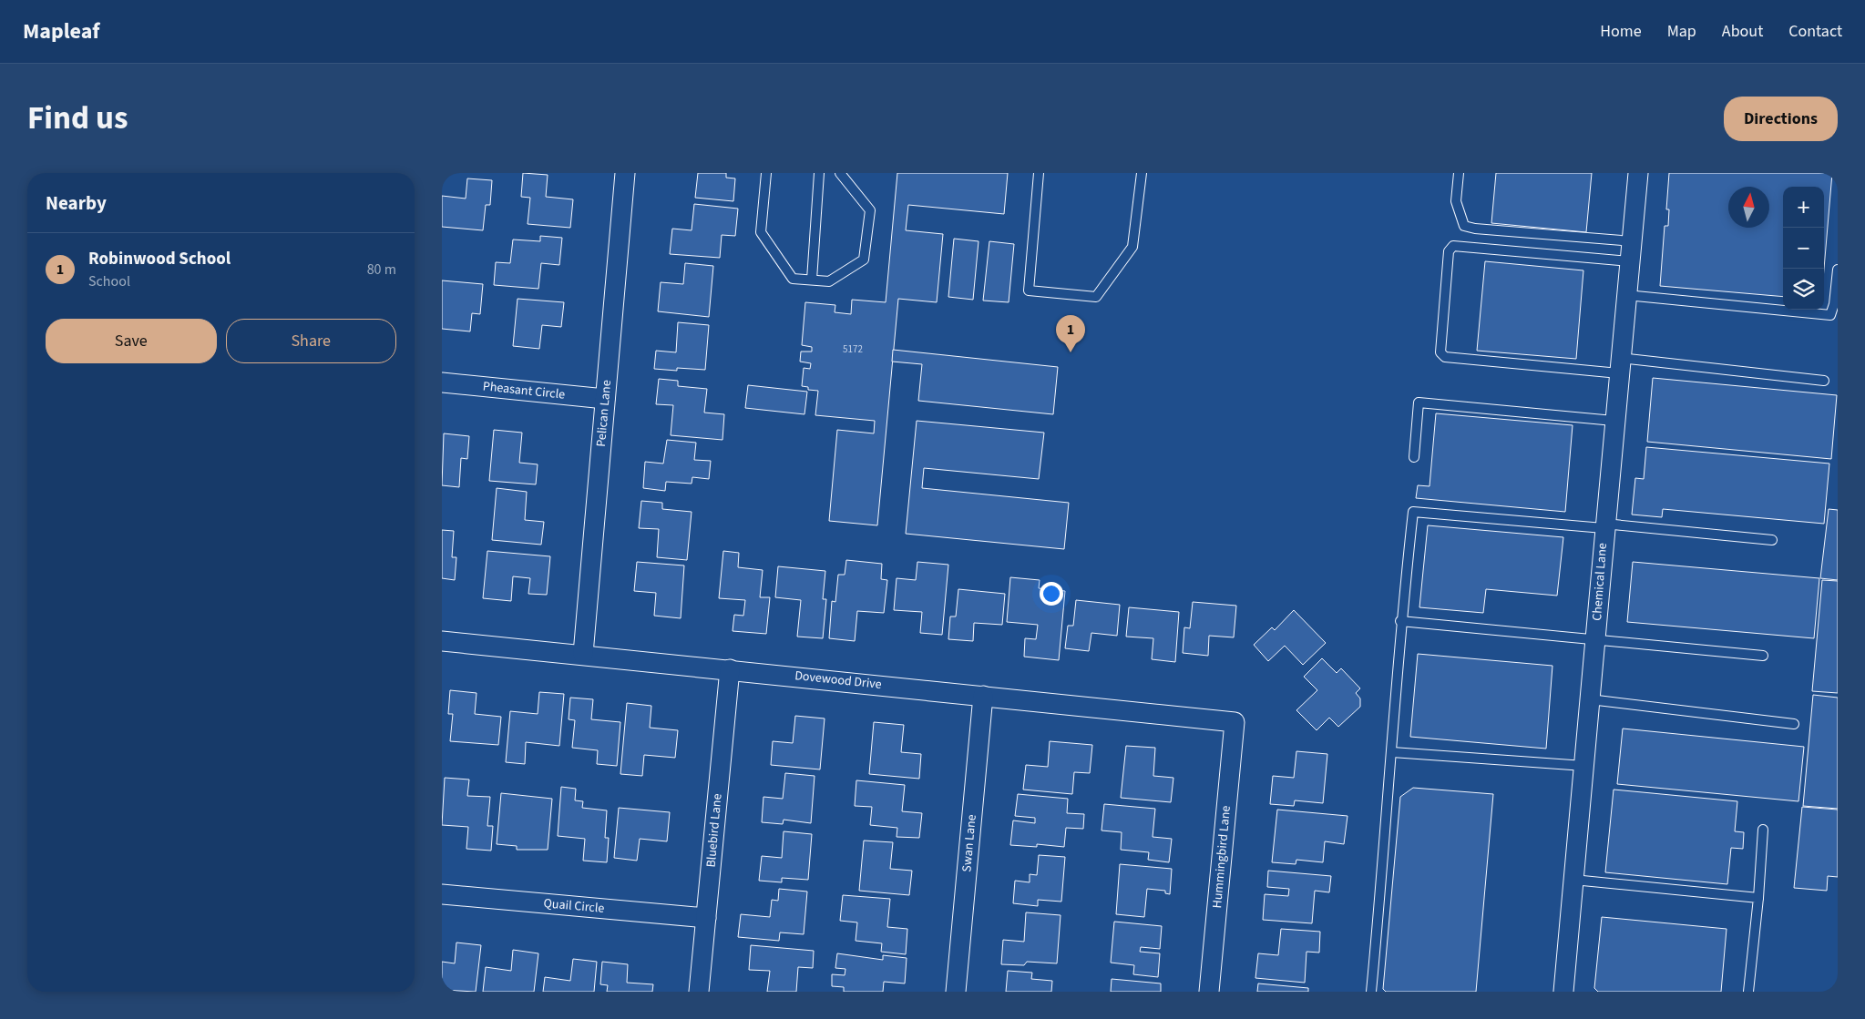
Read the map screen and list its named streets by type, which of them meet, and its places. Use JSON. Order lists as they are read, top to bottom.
{
  "streets": {
    "street": [
      "Pheasant Circle",
      "Pelican Lane",
      "Chemical Lane",
      "Dovewood Drive",
      "Bluebird Lane",
      "Swan Lane",
      "Hummingbird Lane",
      "Quail Circle"
    ]
  },
  "crossings": [
    ["Pheasant Circle", "Pelican Lane"],
    ["Pelican Lane", "Dovewood Drive"],
    ["Dovewood Drive", "Bluebird Lane"],
    ["Dovewood Drive", "Swan Lane"],
    ["Dovewood Drive", "Hummingbird Lane"],
    ["Bluebird Lane", "Quail Circle"]
  ],
  "house_numbers": ["5172"],
  "north": "top",
  "page": {
    "header": "Mapleaf",
    "nav": [
      "Home",
      "Map",
      "About",
      "Contact"
    ],
    "title": "Find us",
    "buttons": [
      "Directions",
      ["Save", "Share"]
    ],
    "heading": "Nearby",
    "map_buttons": ["+", "−"],
    "list": [
      {
        "mark": "1",
        "name": "Robinwood School",
        "note": "School",
        "value": "80 m"
      }
    ],
    "pins": "1"
  }
}
